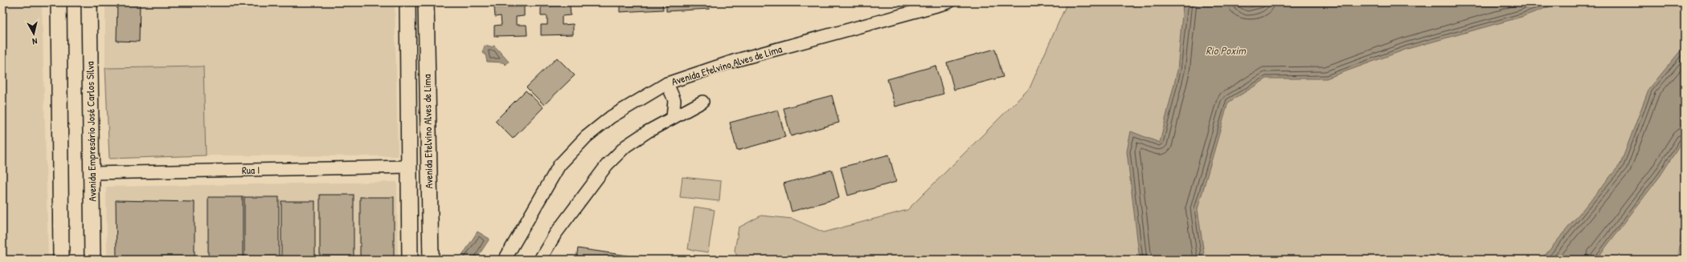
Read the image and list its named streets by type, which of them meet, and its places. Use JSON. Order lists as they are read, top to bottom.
{
  "streets": {
    "main road": ["Avenida Etelvino Alves de Lima", "Avenida Empresário José Carlos Silva"],
    "street": ["Rua I"]
  },
  "crossings": [
    ["Avenida Etelvino Alves de Lima", "Rua I"],
    ["Avenida Empresário José Carlos Silva", "Rua I"]
  ],
  "water": ["Rio Poxim"],
  "north": "bottom"
}
